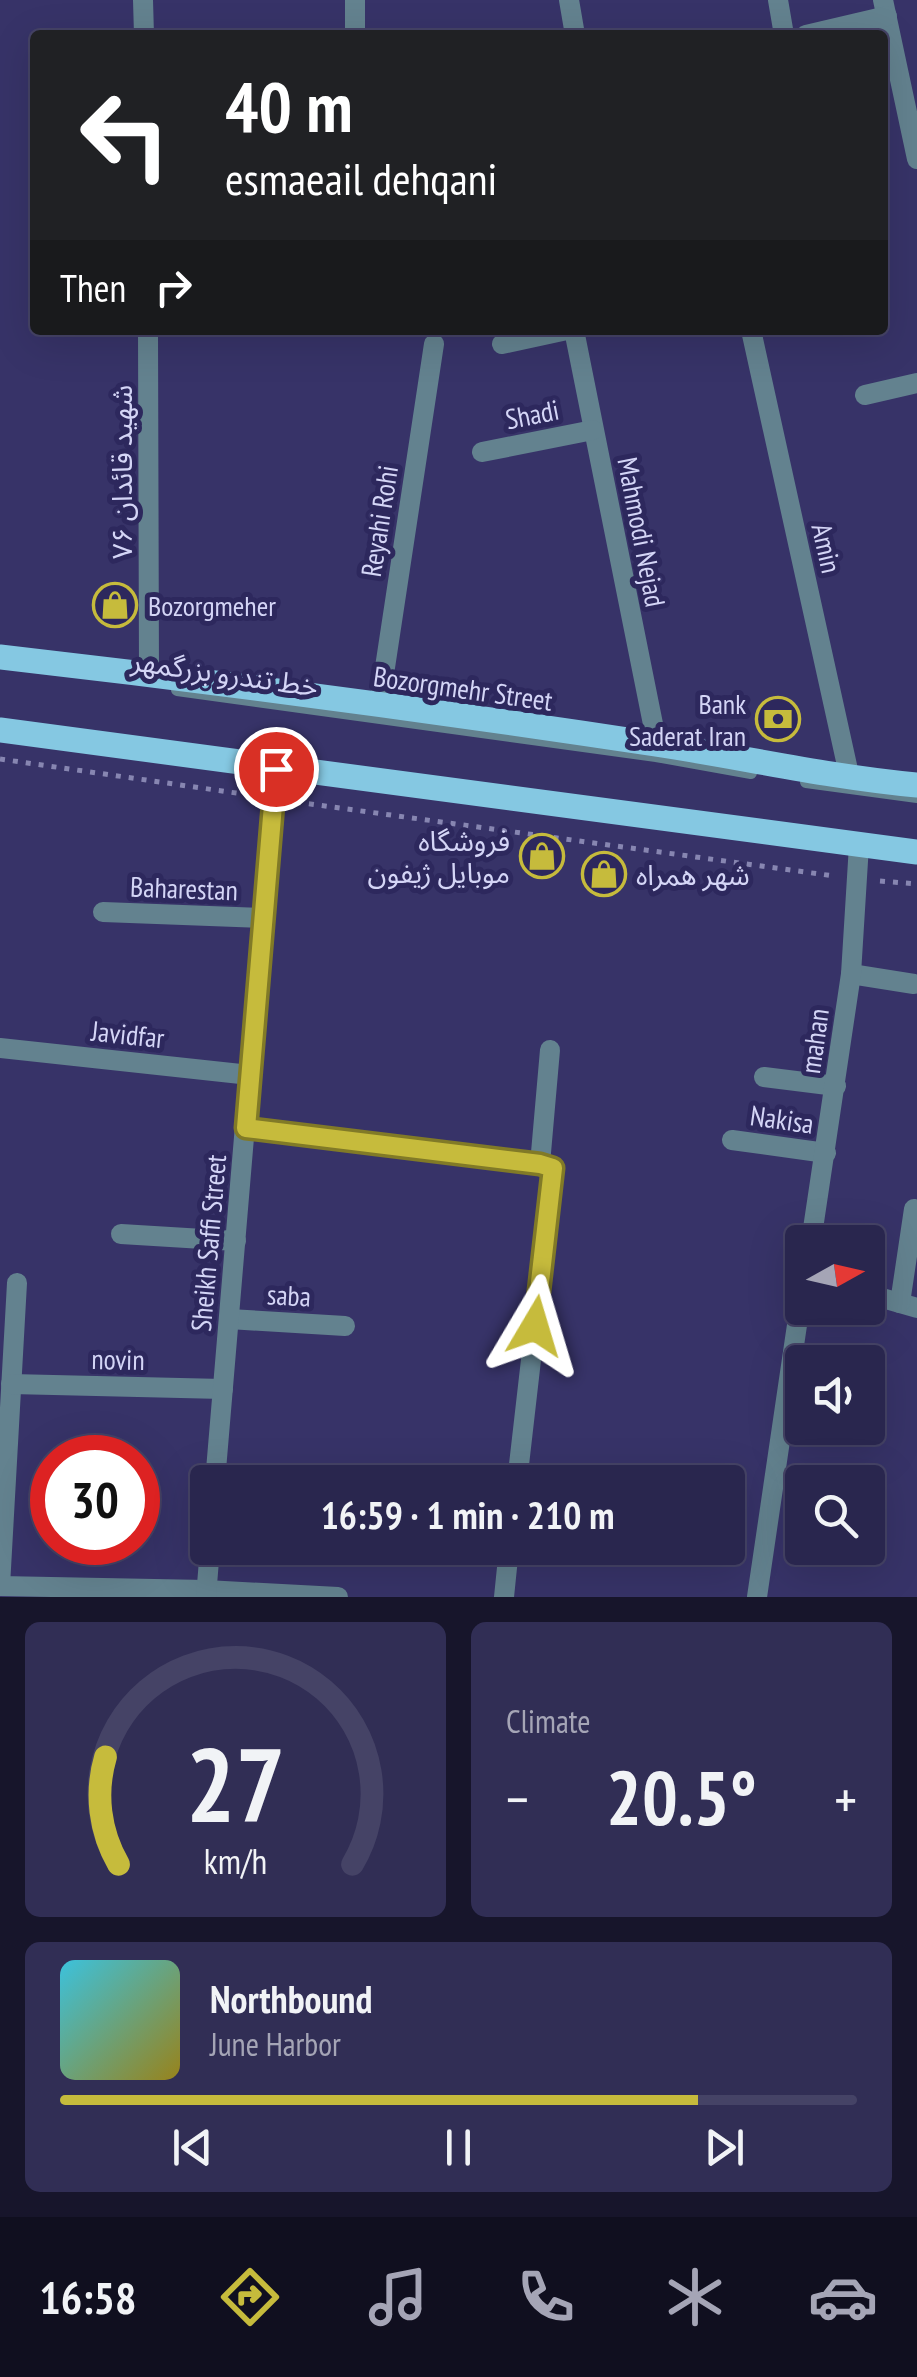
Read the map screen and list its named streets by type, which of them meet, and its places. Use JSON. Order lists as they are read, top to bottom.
{
  "streets": {
    "main road": ["Bozorgmehr Street"],
    "street": [
      "Shadi",
      "شهید قائدان ۷۶",
      "Reyahi Rohi",
      "Mahmodi Nejad",
      "Amin",
      "Baharestan",
      "Javidfar",
      "mahan",
      "Nakisa",
      "Sheikh Saffi Street",
      "saba",
      "novin"
    ],
    "lane": ["خط تندرو بزرگمهر"]
  },
  "crossings": [
    ["Shadi", "Mahmodi Nejad"],
    ["شهید قائدان ۷۶", "Bozorgmehr Street"],
    ["Reyahi Rohi", "Bozorgmehr Street"],
    ["Mahmodi Nejad", "Bozorgmehr Street"],
    ["Amin", "Bozorgmehr Street"],
    ["Baharestan", "Sheikh Saffi Street"],
    ["Javidfar", "Sheikh Saffi Street"],
    ["mahan", "Nakisa"],
    ["Sheikh Saffi Street", "saba"],
    ["Sheikh Saffi Street", "novin"]
  ],
  "places": {
    "shop": ["Bozorgmeher", "فروشگاه موبایل ژیفون", "شهر همراه"],
    "bank": ["Bank Saderat Iran"]
  },
  "north": "right",
  "page": {
    "turn": ["40 m", "esmaeail dehqani"],
    "then": "Then",
    "limit": "30",
    "trip": "16:59 · 1 min · 210 m",
    "tile": "Climate",
    "heat": ["−", "20.5°", "+"],
    "song": ["Northbound", "June Harbor"],
    "tabs": "16:58",
    "gauge": ["27", "km/h"]
  }
}
